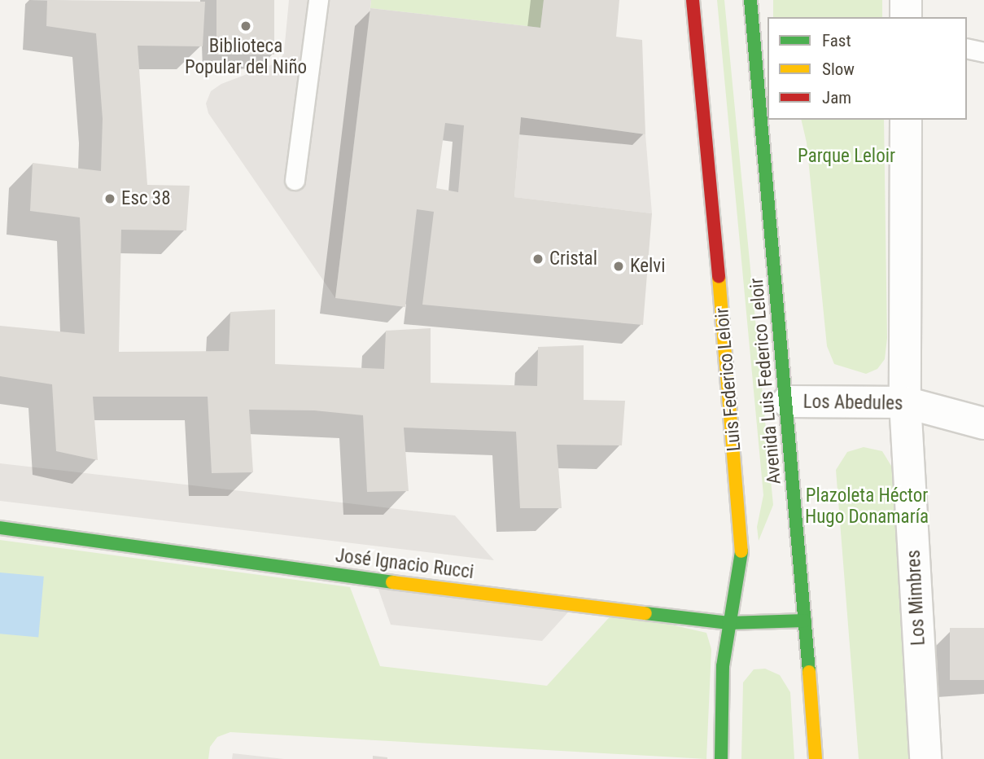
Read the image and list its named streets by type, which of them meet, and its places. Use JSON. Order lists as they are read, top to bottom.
{
  "streets": {
    "street": [
      "Luis Federico Leloir",
      "Avenida Luis Federico Leloir",
      "Los Abedules",
      "José Ignacio Rucci",
      "Los Mimbres"
    ]
  },
  "crossings": [
    ["Luis Federico Leloir", "José Ignacio Rucci"],
    ["Avenida Luis Federico Leloir", "Los Abedules"],
    ["Avenida Luis Federico Leloir", "José Ignacio Rucci"],
    ["Los Abedules", "Los Mimbres"]
  ],
  "parks": ["Parque Leloir", "Plazoleta Héctor Hugo Donamaría"],
  "places": [
    "Biblioteca Popular del Niño",
    "Esc 38",
    "Cristal",
    "Kelvi"
  ],
  "legend": ["Fast", "Slow", "Jam"]
}
